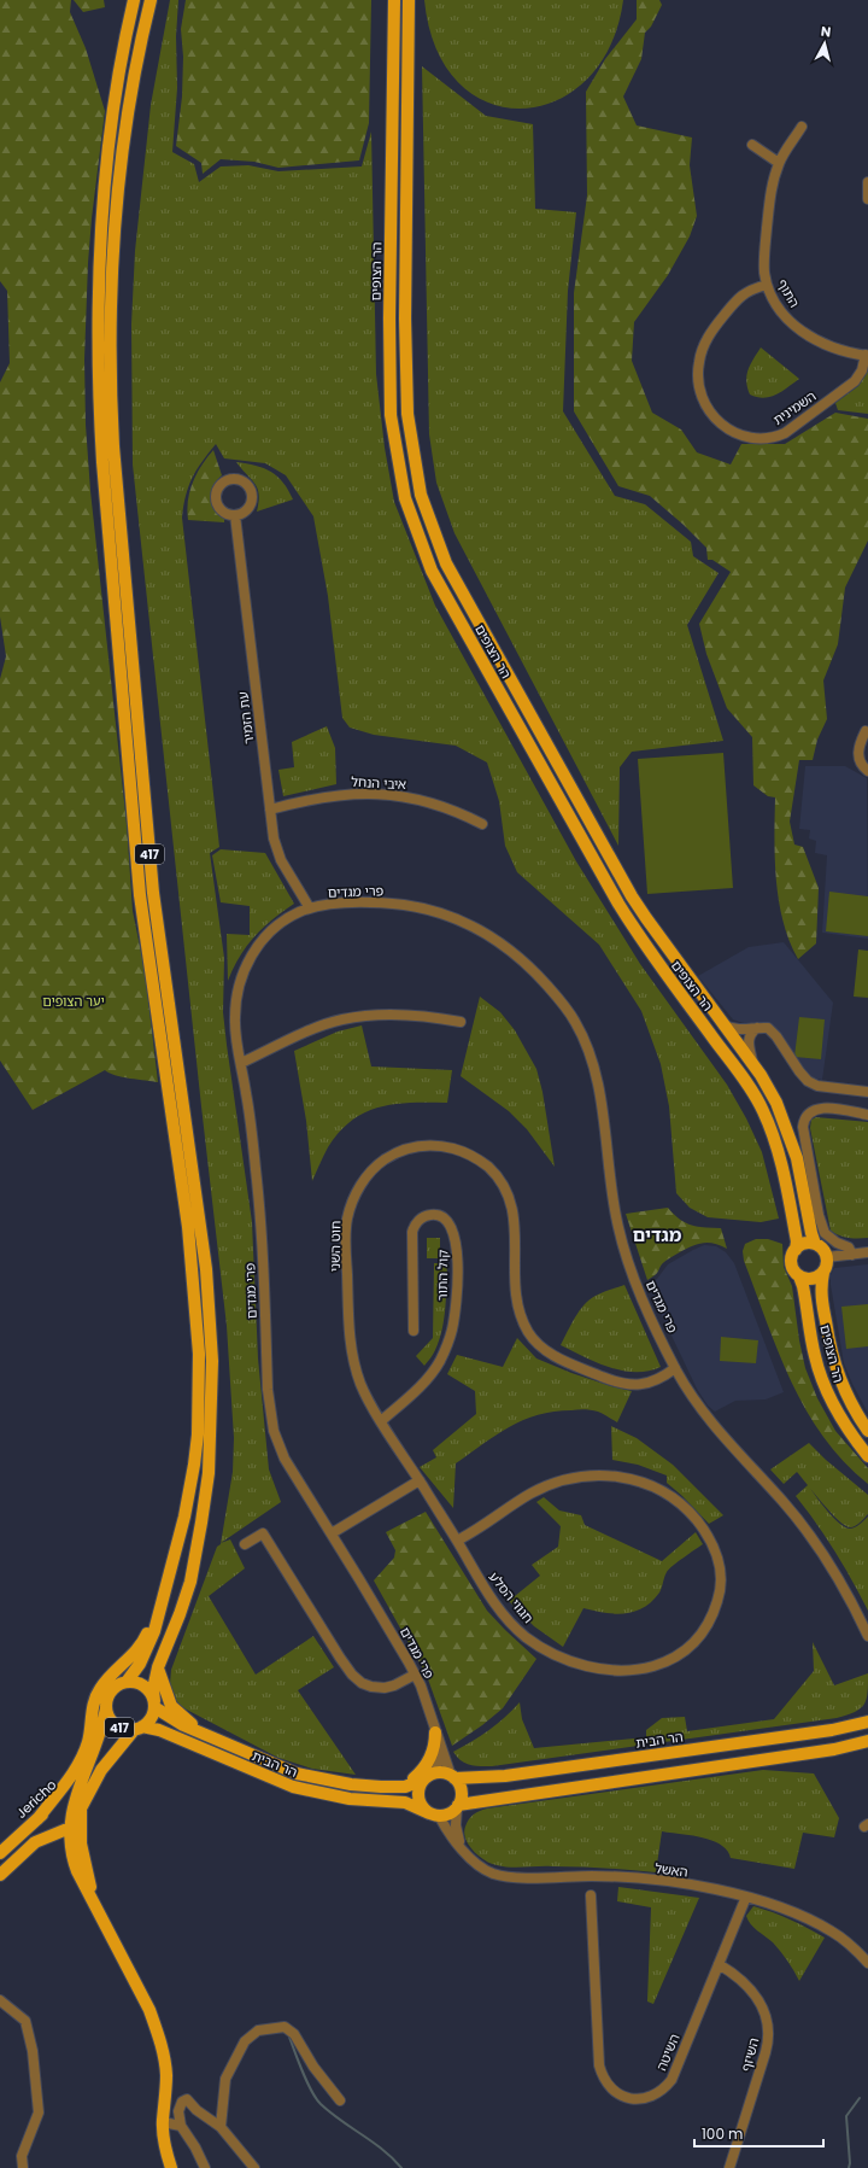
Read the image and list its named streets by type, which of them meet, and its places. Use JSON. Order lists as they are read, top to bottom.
{
  "streets": {
    "main road": [
      "הר הצופים",
      "417",
      "הר הבית",
      "Jericho"
    ],
    "street": [
      "התוף",
      "השמינית",
      "עת הזמיר",
      "איבי הנחל",
      "פרי מגדים",
      "חוט השני",
      "קול התור",
      "חגווי הסלע",
      "האשל",
      "השיטה",
      "השיזף"
    ]
  },
  "crossings": [
    ["התוף", "השמינית"],
    ["עת הזמיר", "איבי הנחל"],
    ["עת הזמיר", "פרי מגדים"],
    ["417", "הר הבית"],
    ["פרי מגדים", "חוט השני"],
    ["פרי מגדים", "הר הבית"],
    ["פרי מגדים", "האשל"],
    ["חוט השני", "קול התור"],
    ["חוט השני", "חגווי הסלע"],
    ["הר הבית", "האשל"],
    ["האשל", "השיטה"],
    ["השיטה", "השיזף"]
  ],
  "districts": ["מגדים"],
  "parks": ["יער הצופים"],
  "scale_bar": "100 m",
  "north": "top"
}
